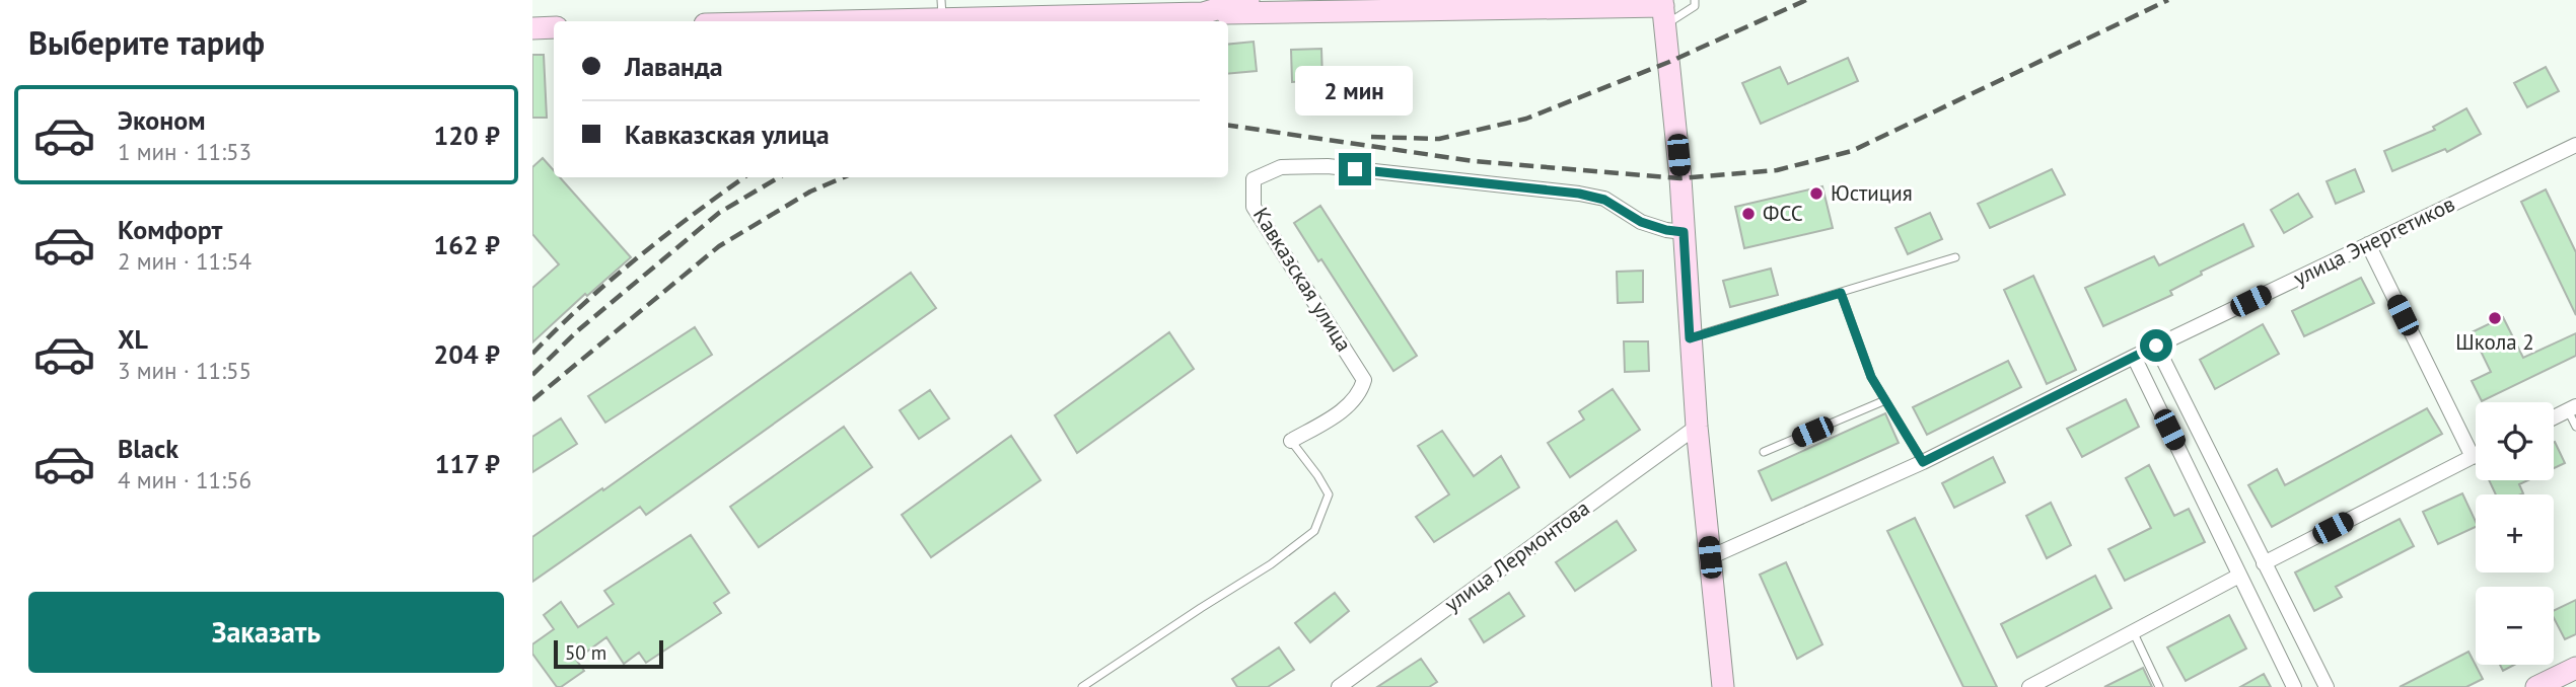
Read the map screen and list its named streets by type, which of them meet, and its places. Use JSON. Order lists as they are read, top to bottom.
{
  "streets": {
    "street": ["улица Энергетиков", "Кавказская улица", "улица Лермонтова"]
  },
  "places": ["Юстиция", "ФСС", "Школа 2"],
  "scale_bar": "50 m",
  "page": {
    "heading": "Выберите тариф",
    "banner": ["Лаванда", "Кавказская улица"],
    "bubble": "2 мин",
    "list": [
      {
        "name": "Эконом",
        "note": "1 мин · 11:53",
        "value": "120 ₽"
      },
      {
        "name": "Комфорт",
        "note": "2 мин · 11:54",
        "value": "162 ₽"
      },
      {
        "name": "XL",
        "note": "3 мин · 11:55",
        "value": "204 ₽"
      },
      {
        "name": "Black",
        "note": "4 мин · 11:56",
        "value": "117 ₽"
      }
    ],
    "map_buttons": ["+", "−"],
    "buttons": "Заказать",
    "scale": "50 m"
  }
}
